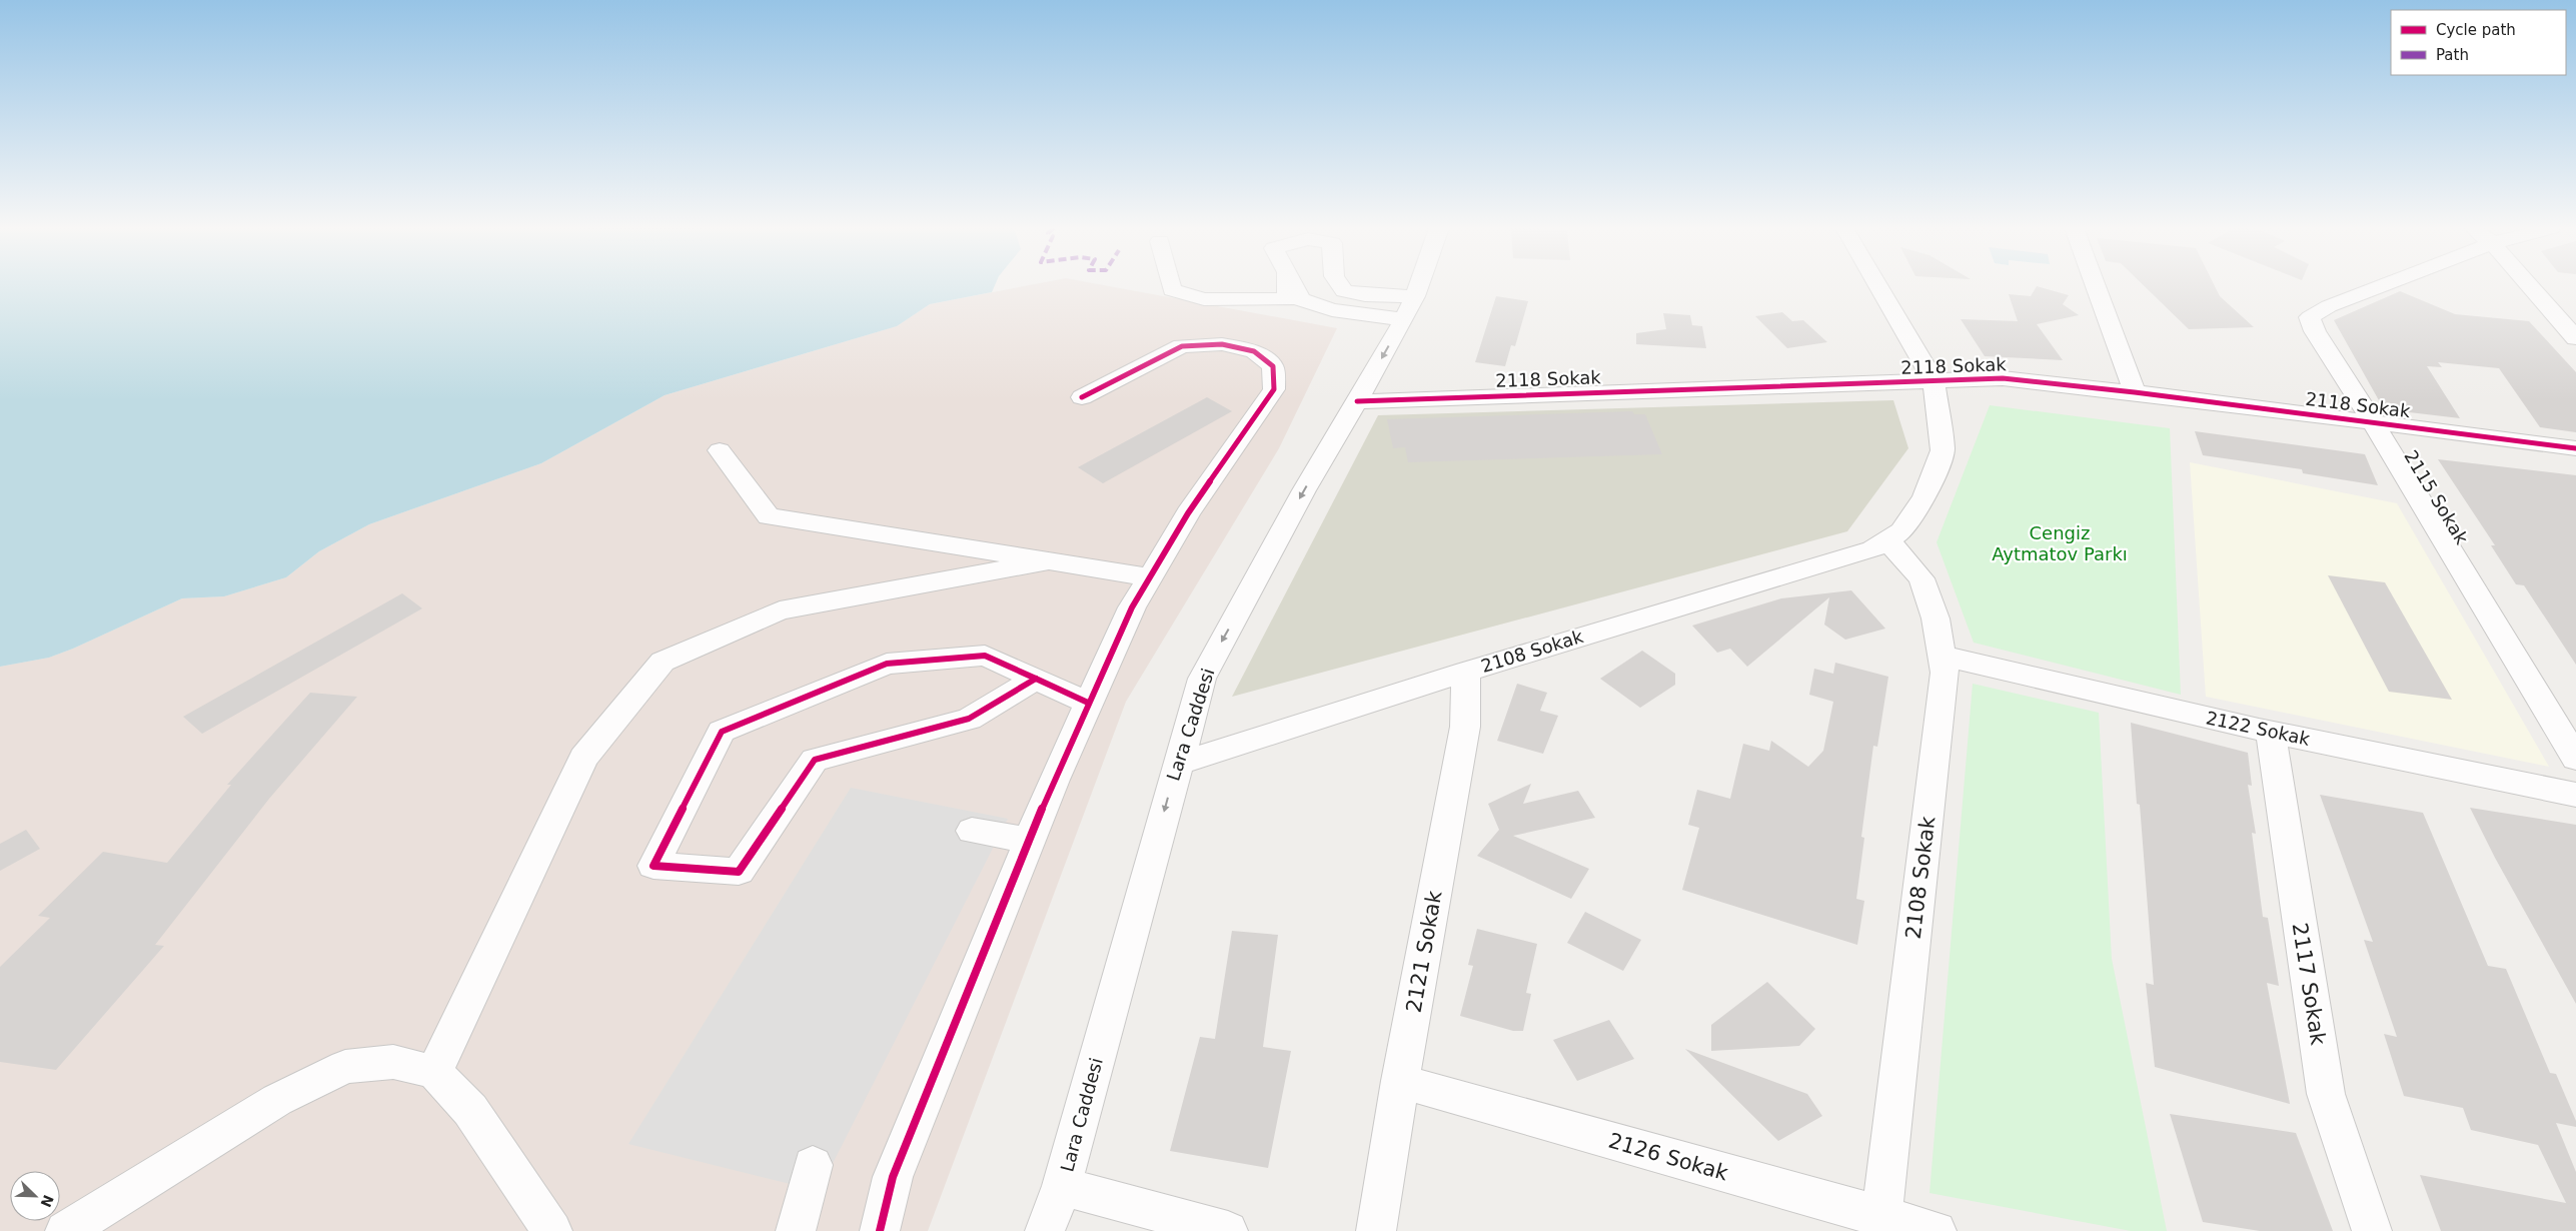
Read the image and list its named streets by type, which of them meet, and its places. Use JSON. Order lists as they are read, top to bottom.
{
  "streets": {
    "street": [
      "2118 Sokak",
      "2115 Sokak",
      "2108 Sokak",
      "Lara Caddesi",
      "2122 Sokak",
      "2121 Sokak",
      "2117 Sokak",
      "2126 Sokak"
    ]
  },
  "crossings": [
    ["2118 Sokak", "2115 Sokak"],
    ["2118 Sokak", "2108 Sokak"],
    ["2118 Sokak", "Lara Caddesi"],
    ["2108 Sokak", "Lara Caddesi"],
    ["2108 Sokak", "2122 Sokak"],
    ["2108 Sokak", "2121 Sokak"],
    ["2108 Sokak", "2126 Sokak"],
    ["2122 Sokak", "2117 Sokak"],
    ["2121 Sokak", "2126 Sokak"]
  ],
  "parks": ["Cengiz Aytmatov Parkı"],
  "legend": ["Cycle path", "Path"],
  "north": "bottom right"
}
